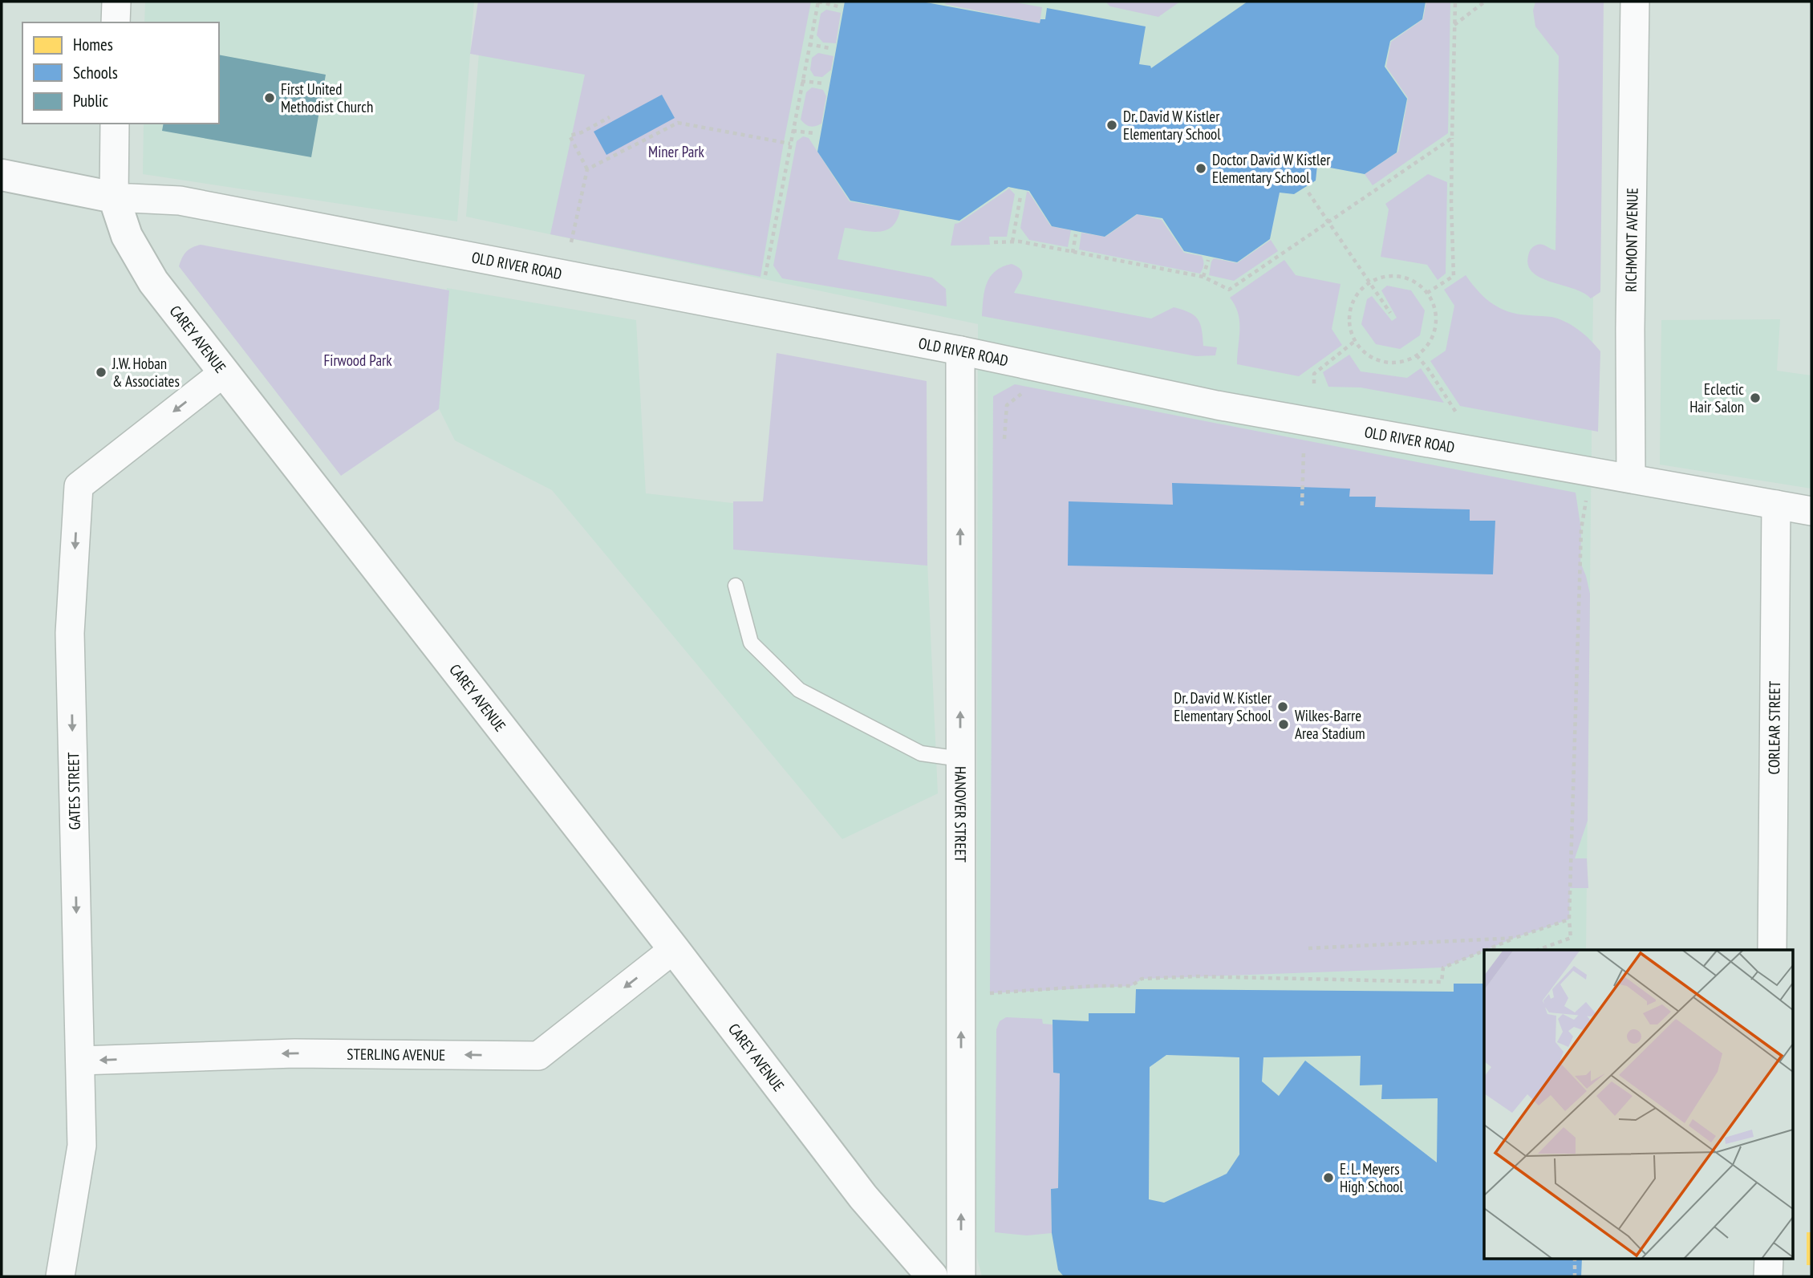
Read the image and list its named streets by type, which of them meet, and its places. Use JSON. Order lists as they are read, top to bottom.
{
  "streets": {
    "main road": ["CAREY AVENUE"],
    "street": [
      "RICHMONT AVENUE",
      "OLD RIVER ROAD",
      "CORLEAR STREET",
      "GATES STREET",
      "HANOVER STREET",
      "STERLING AVENUE"
    ]
  },
  "crossings": [
    ["RICHMONT AVENUE", "OLD RIVER ROAD"],
    ["OLD RIVER ROAD", "CAREY AVENUE"],
    ["OLD RIVER ROAD", "CORLEAR STREET"],
    ["OLD RIVER ROAD", "HANOVER STREET"],
    ["CAREY AVENUE", "GATES STREET"],
    ["CAREY AVENUE", "STERLING AVENUE"],
    ["GATES STREET", "STERLING AVENUE"]
  ],
  "one_way": ["GATES STREET", "HANOVER STREET", "STERLING AVENUE"],
  "parks": ["Miner Park", "Firwood Park"],
  "places": [
    "First United Methodist Church",
    "Dr. David W Kistler Elementary School",
    "Doctor David W Kistler Elementary School",
    "J.W. Hoban & Associates",
    "Eclectic Hair Salon",
    "Dr. David W. Kistler Elementary School",
    "Wilkes-Barre Area Stadium",
    "E. L. Meyers High School"
  ],
  "legend": ["Homes", "Schools", "Public"]
}
